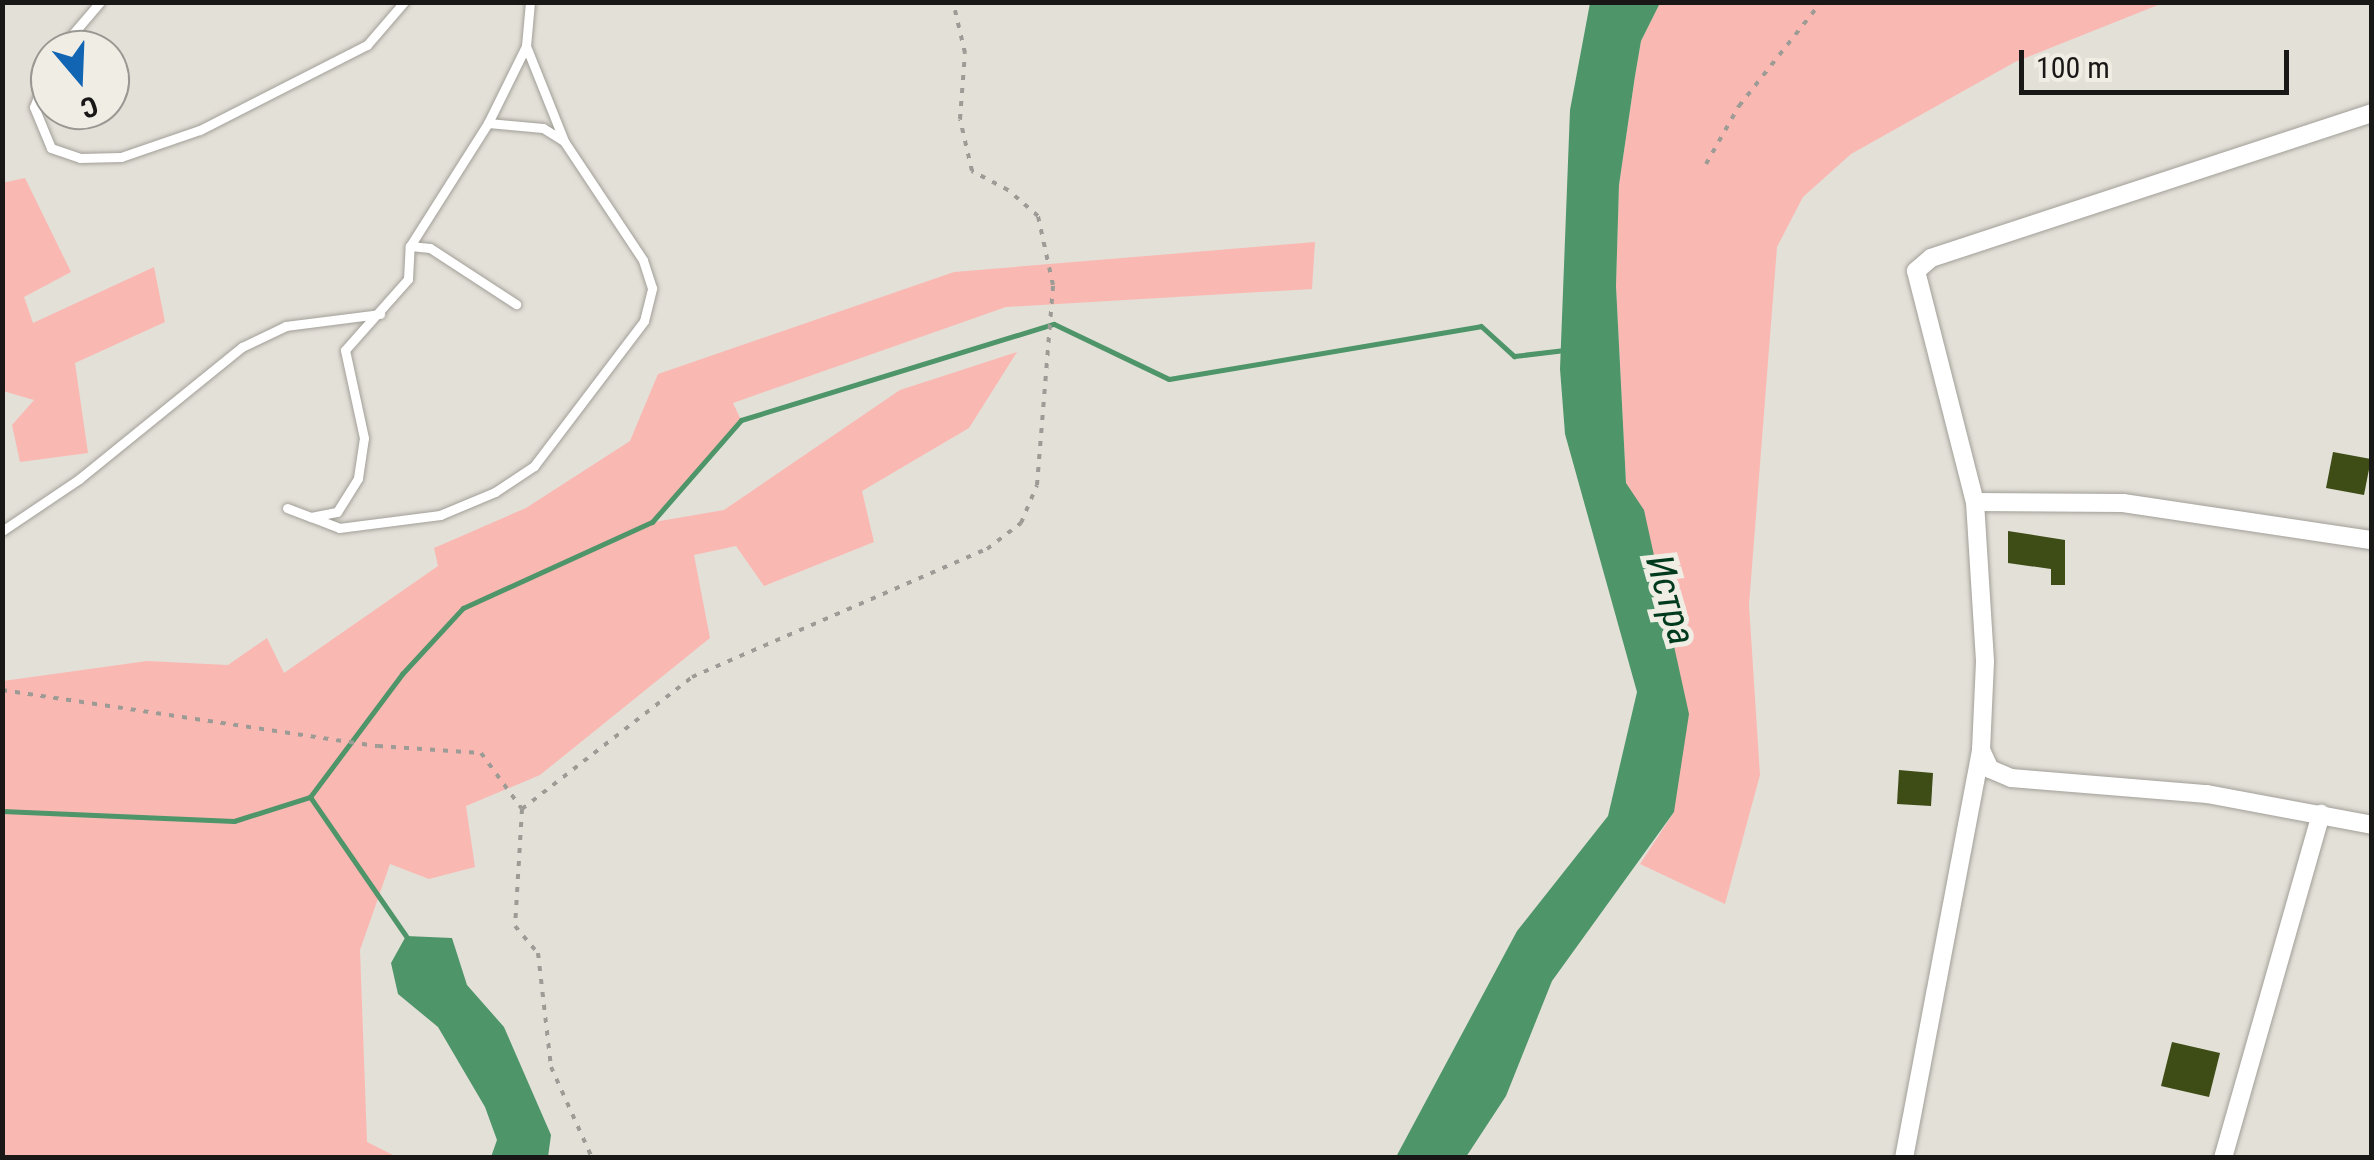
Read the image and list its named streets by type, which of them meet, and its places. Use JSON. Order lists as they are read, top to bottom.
{
  "water": ["Истра"],
  "scale_bar": "100 m",
  "north": "bottom"
}
